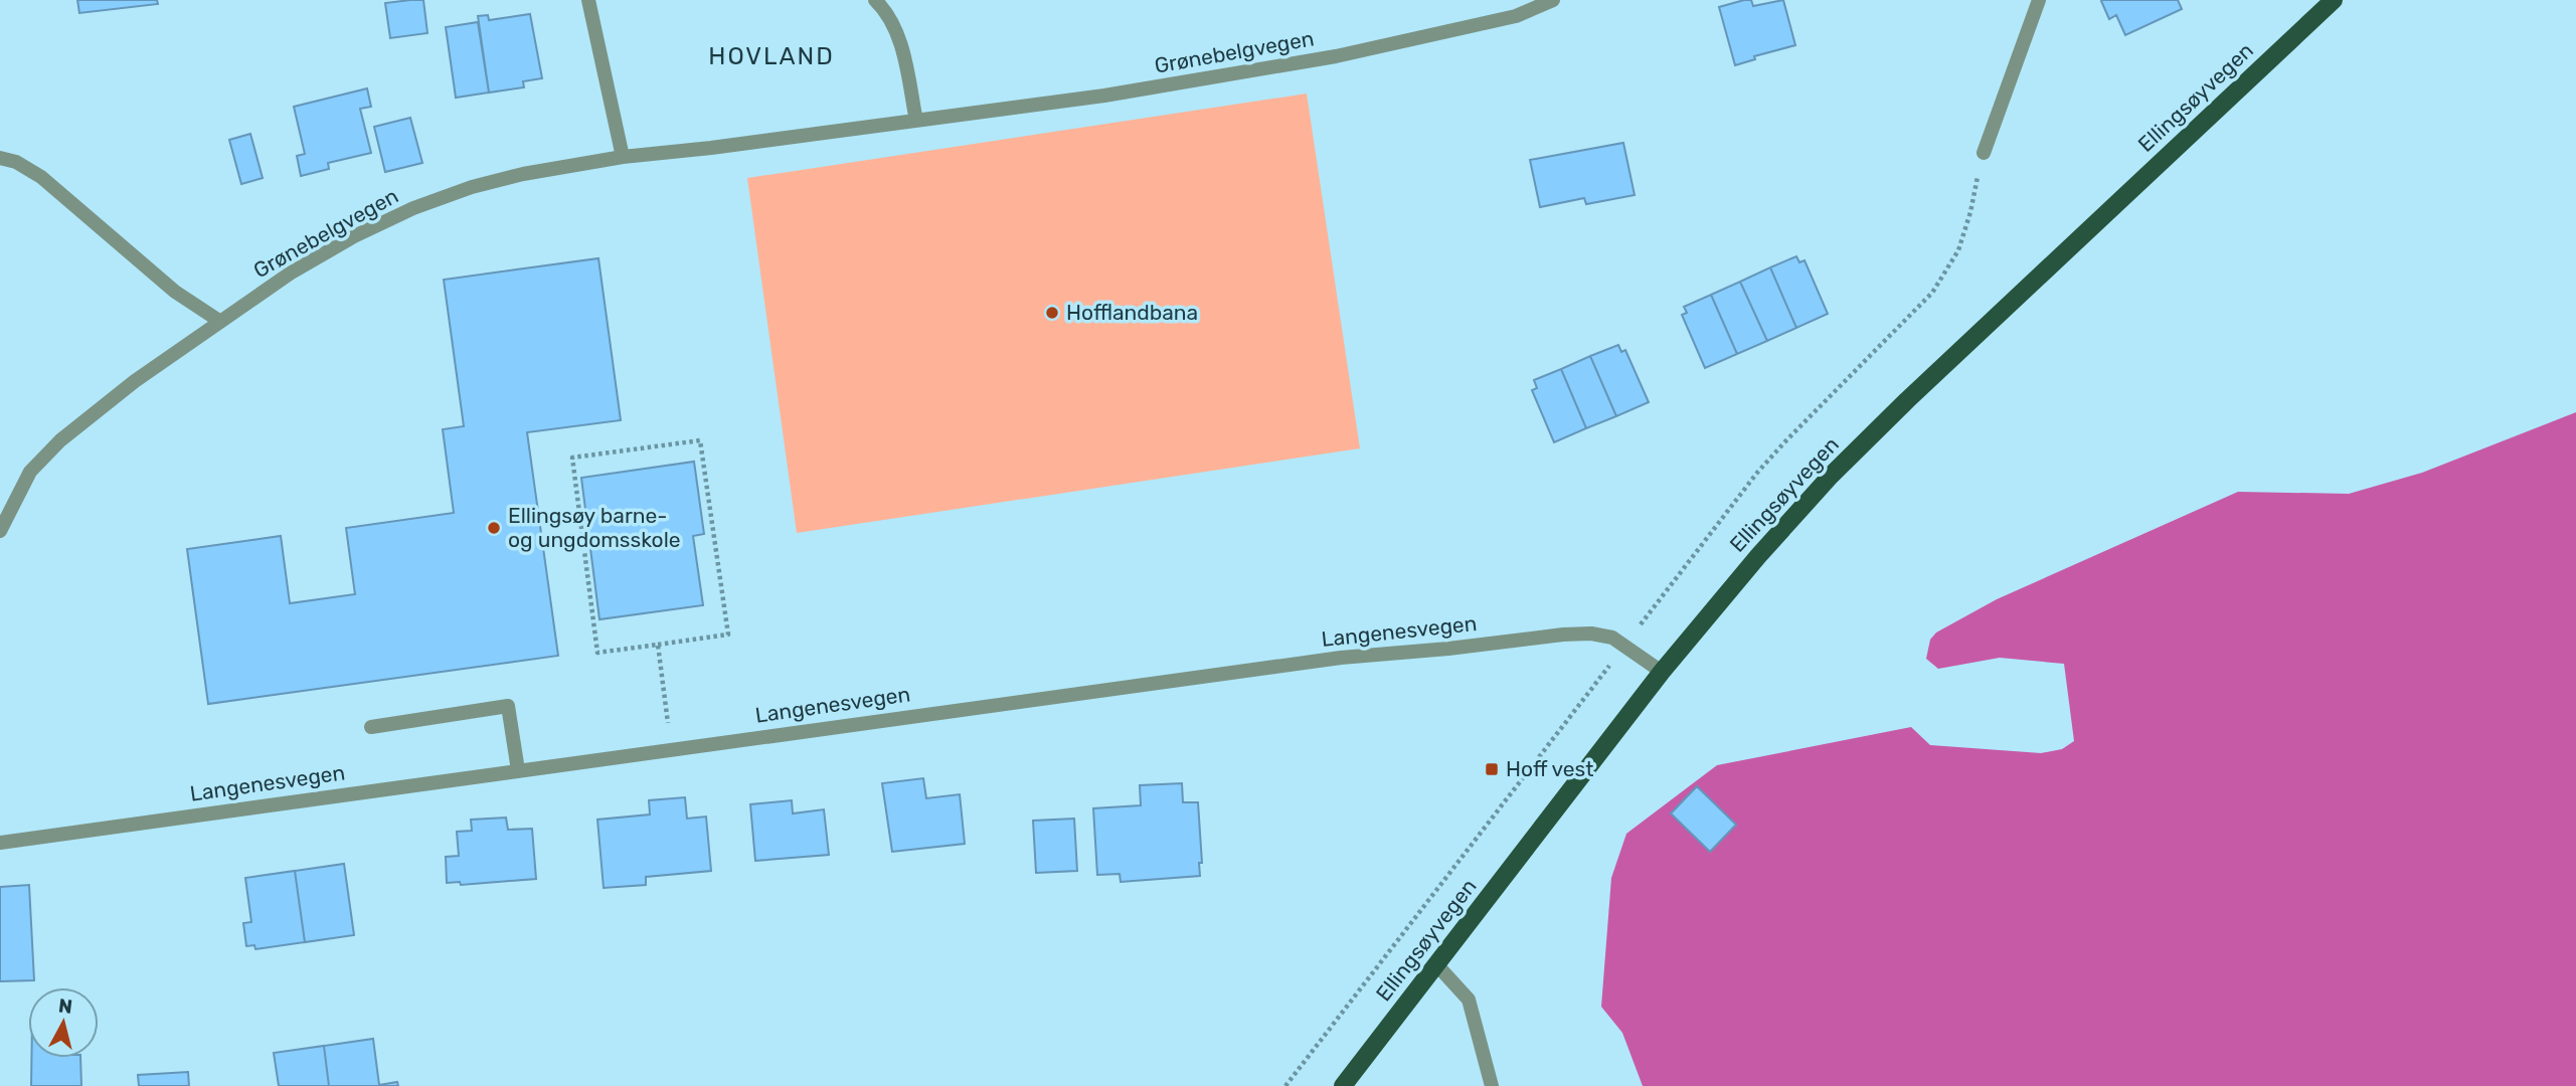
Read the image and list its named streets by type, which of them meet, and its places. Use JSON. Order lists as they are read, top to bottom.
{
  "streets": {
    "main road": ["Ellingsøyvegen"],
    "street": ["Grønebelgvegen", "Langenesvegen"]
  },
  "crossings": [
    ["Ellingsøyvegen", "Langenesvegen"]
  ],
  "districts": ["HOVLAND"],
  "places": {
    "other": ["Hofflandbana", "Ellingsøy barne- og ungdomsskole"],
    "transit": ["Hoff vest"]
  },
  "north": "top"
}
